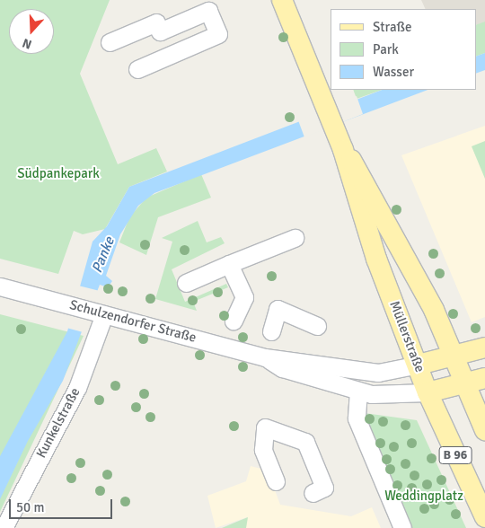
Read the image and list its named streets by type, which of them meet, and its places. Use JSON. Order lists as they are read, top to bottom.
{
  "streets": {
    "main road": ["Müllerstraße", "B 96"],
    "street": ["Schulzendorfer Straße", "Kunkelstraße"]
  },
  "crossings": [
    ["Schulzendorfer Straße", "Müllerstraße"],
    ["Schulzendorfer Straße", "Kunkelstraße"]
  ],
  "water": ["Panke"],
  "parks": ["Südpankepark", "Weddingplatz"],
  "legend": ["Straße", "Park", "Wasser"],
  "scale_bar": "50 m",
  "north": "bottom"
}
